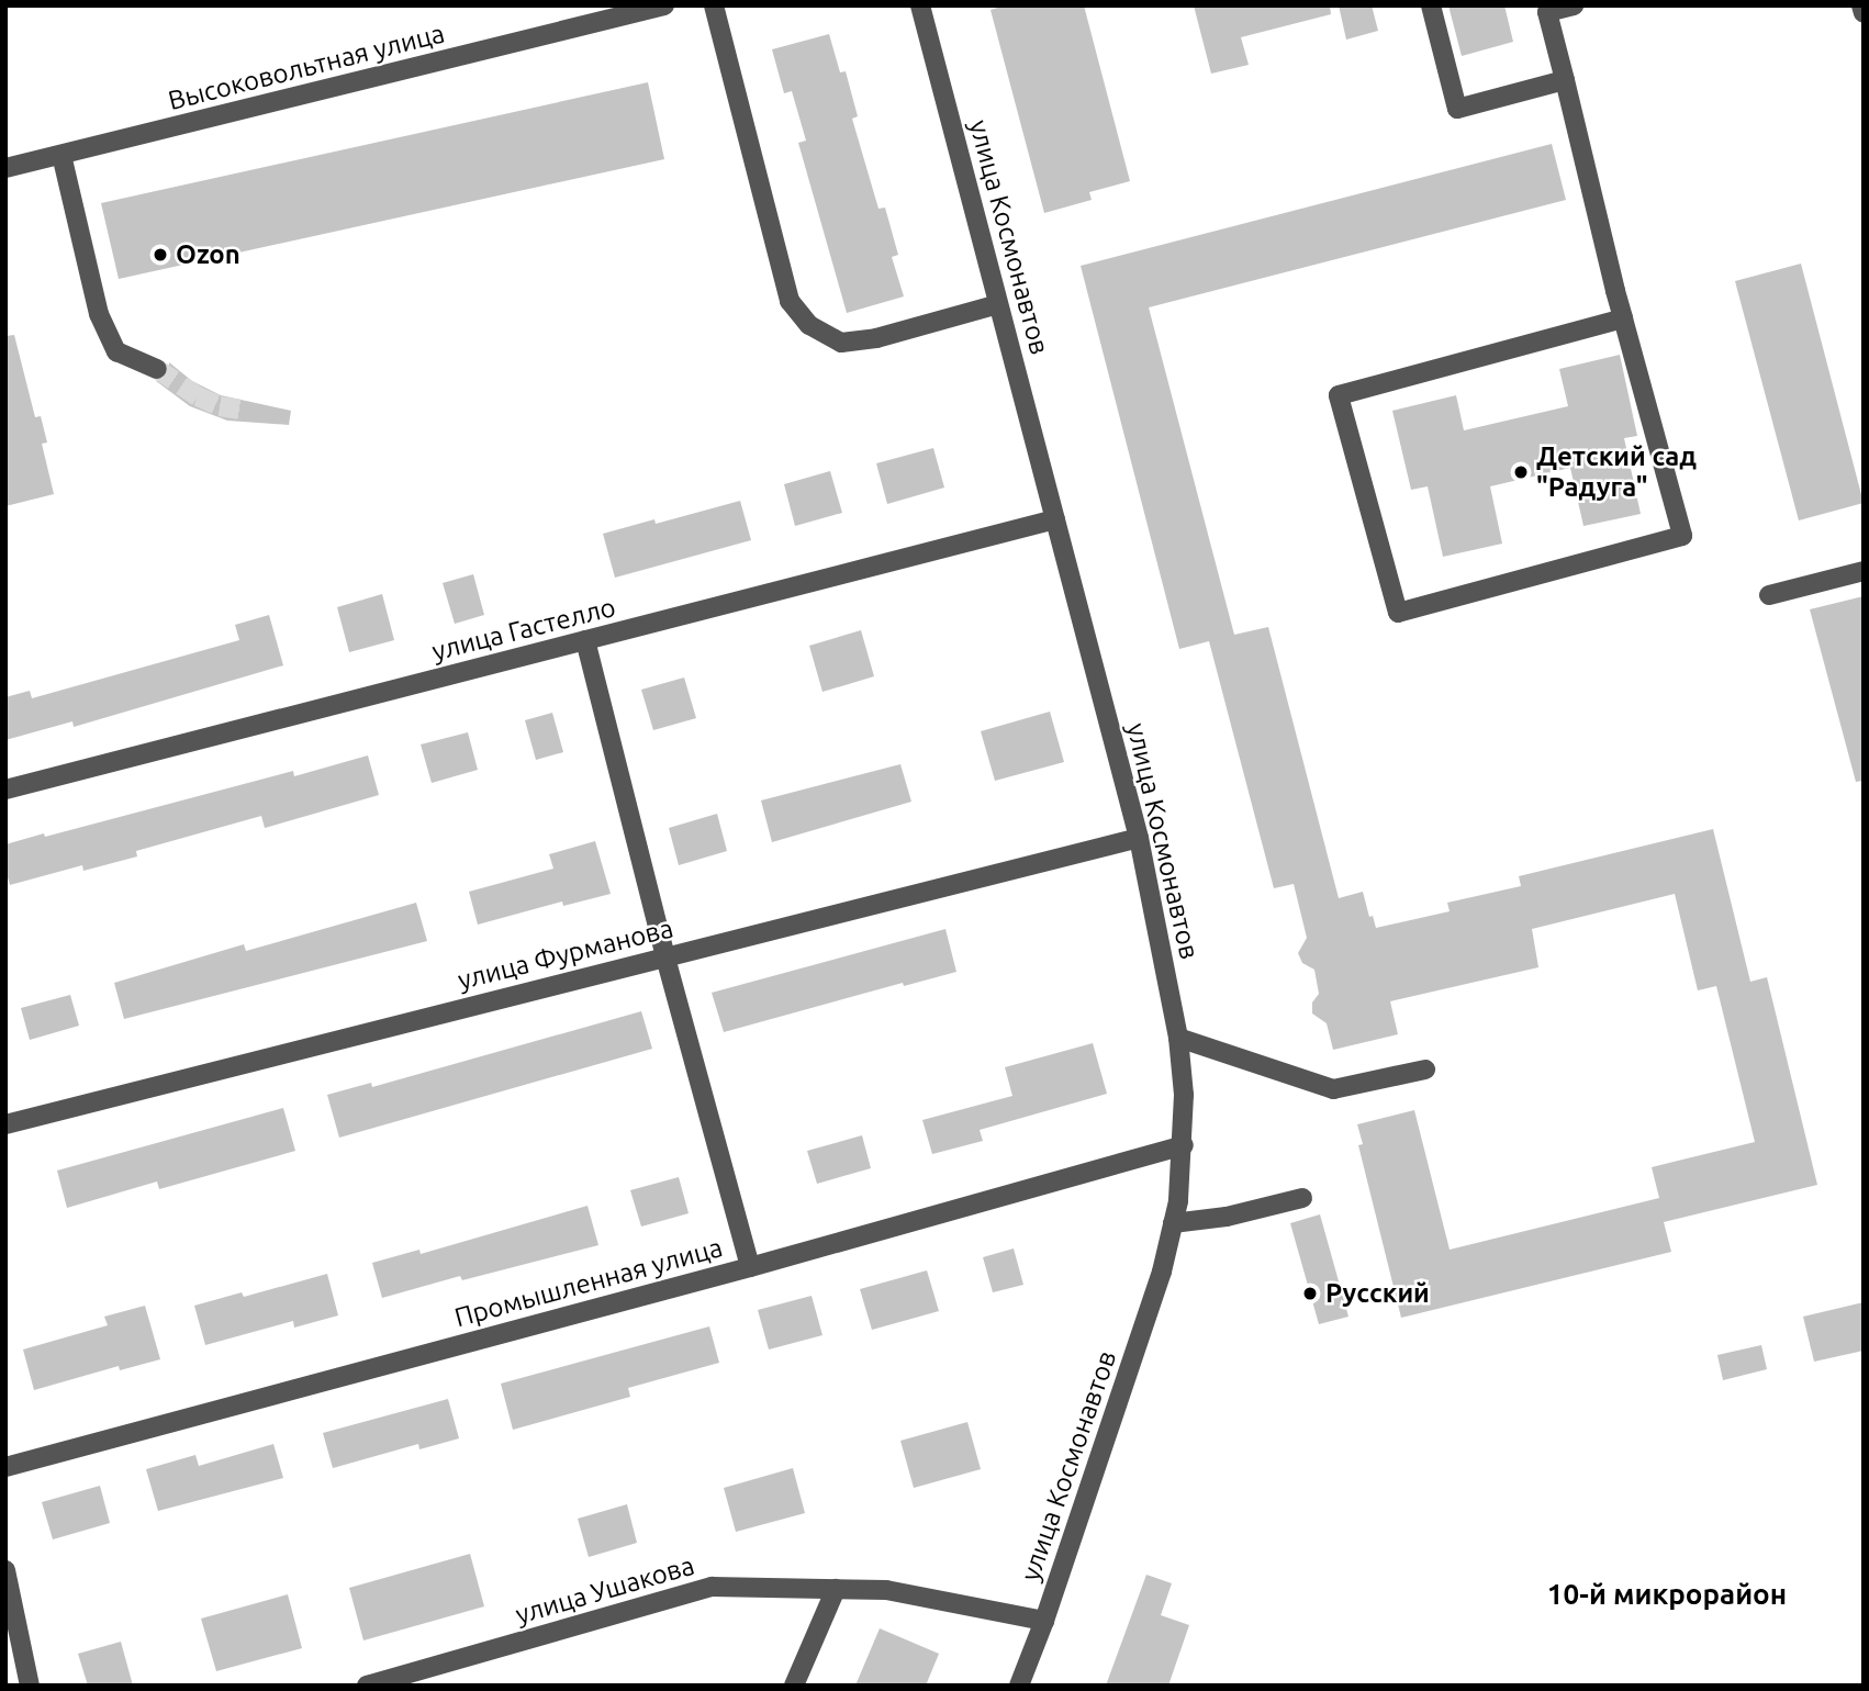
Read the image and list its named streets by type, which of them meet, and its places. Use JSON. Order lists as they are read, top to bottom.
{
  "streets": {
    "street": [
      "Высоковольтная улица",
      "улица Космонавтов",
      "улица Гастелло",
      "улица Фурманова",
      "Промышленная улица",
      "улица Ушакова"
    ]
  },
  "crossings": [
    ["улица Космонавтов", "улица Гастелло"],
    ["улица Космонавтов", "улица Фурманова"],
    ["улица Космонавтов", "Промышленная улица"],
    ["улица Космонавтов", "улица Ушакова"]
  ],
  "districts": ["10-й микрорайон"],
  "places": ["Ozon", "Детский сад \"Радуга\"", "Русский"]
}
